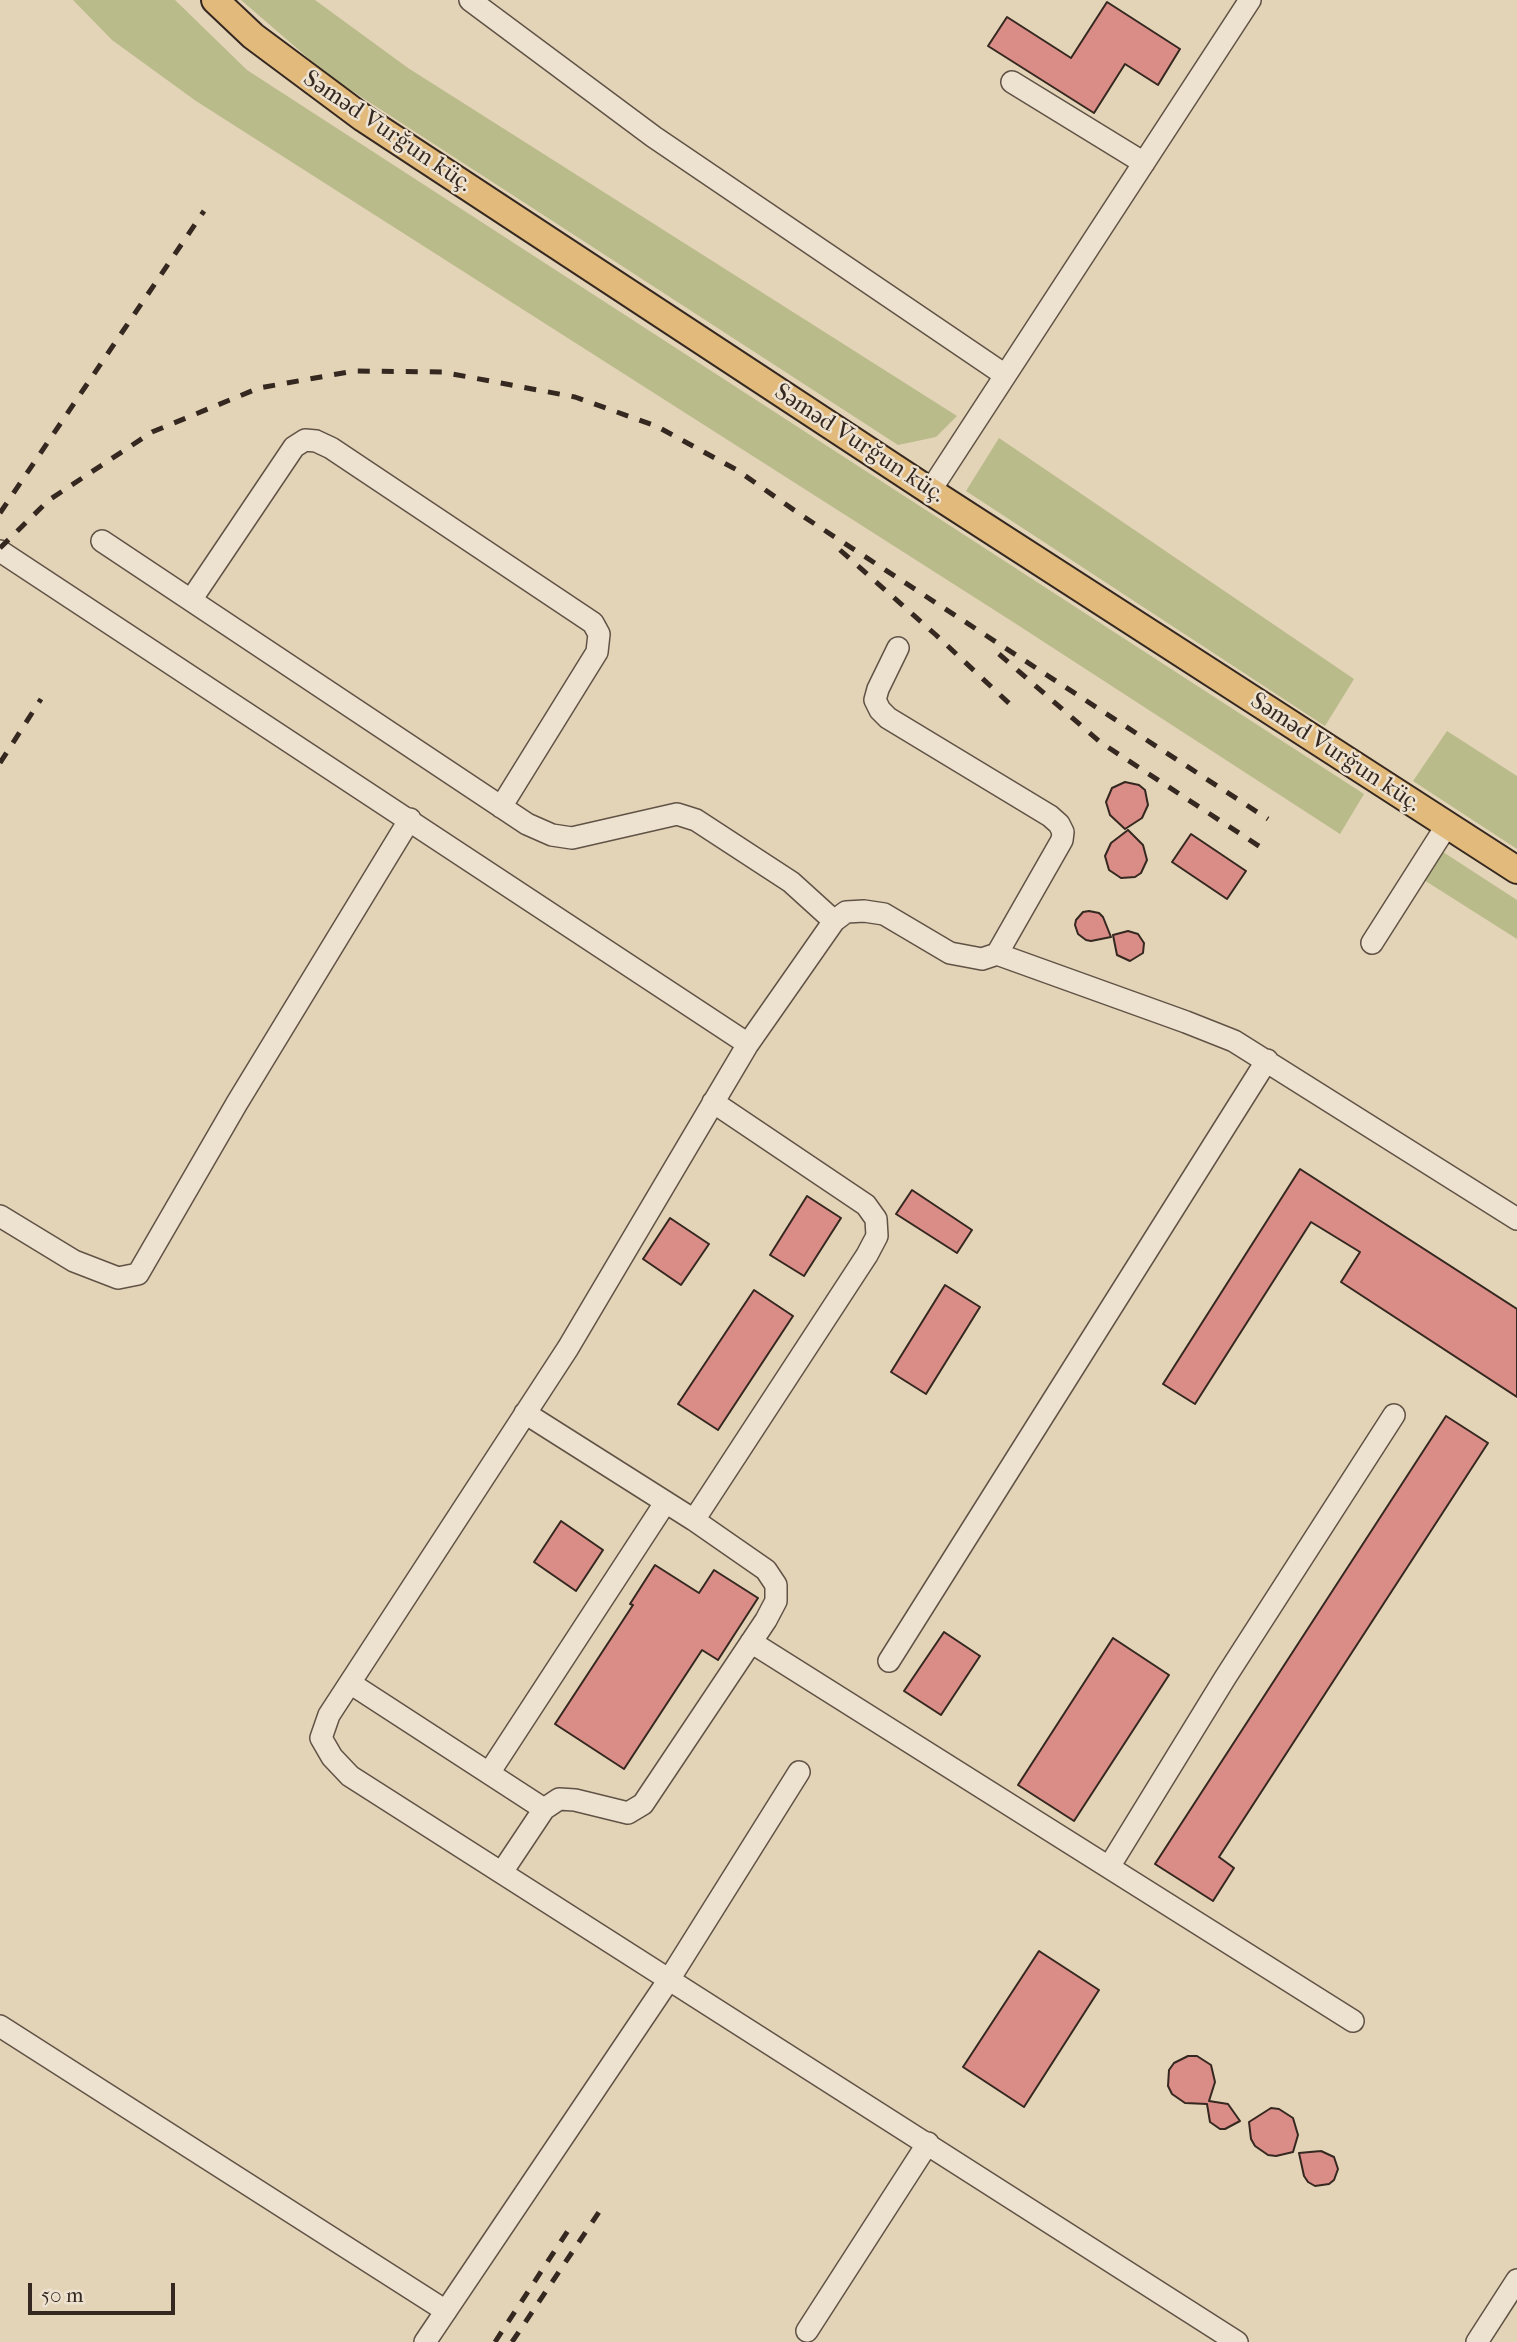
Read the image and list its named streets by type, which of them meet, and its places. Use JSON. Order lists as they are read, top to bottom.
{
  "streets": {
    "main road": ["Səməd Vurğun küç."]
  },
  "scale_bar": "50 m"
}
